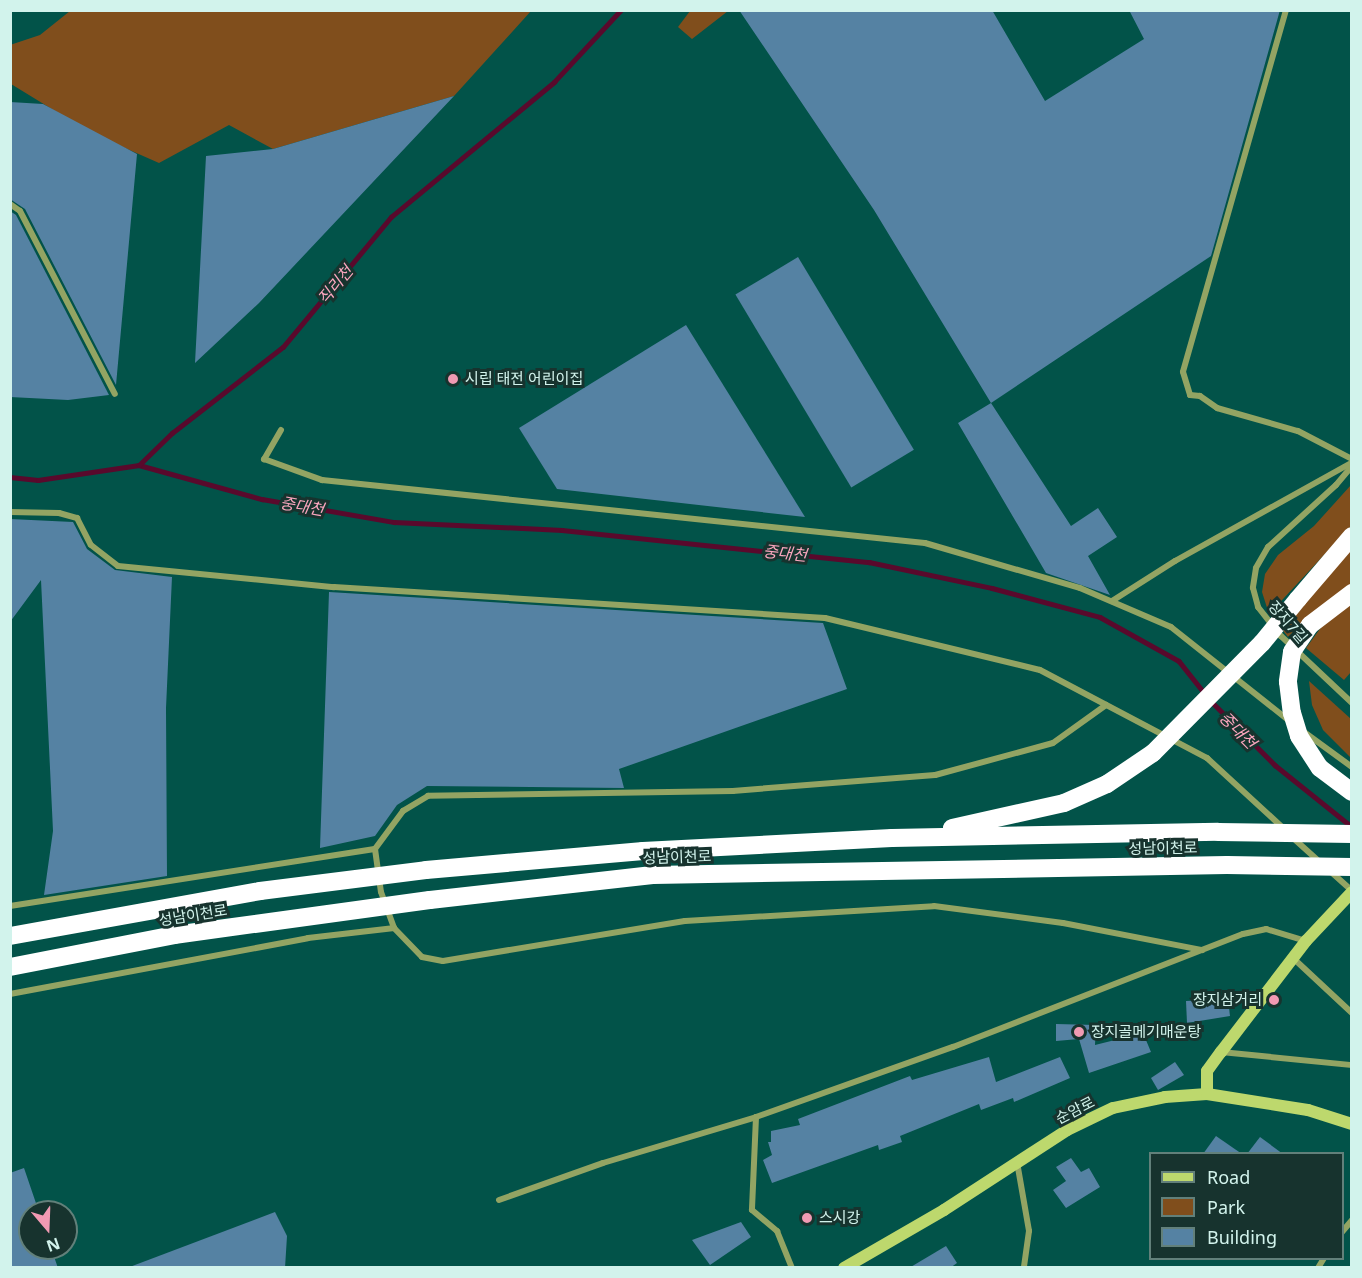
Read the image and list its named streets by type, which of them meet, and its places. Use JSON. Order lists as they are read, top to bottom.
{
  "streets": {
    "highway": ["성남이천로"],
    "street": ["장지7길", "순암로"]
  },
  "water": ["직리천", "중대천"],
  "places": [
    "시립 태전 어린이집",
    "장지삼거리",
    "장지골메기매운탕",
    "스시강"
  ],
  "legend": ["Road", "Park", "Building"],
  "north": "bottom"
}
